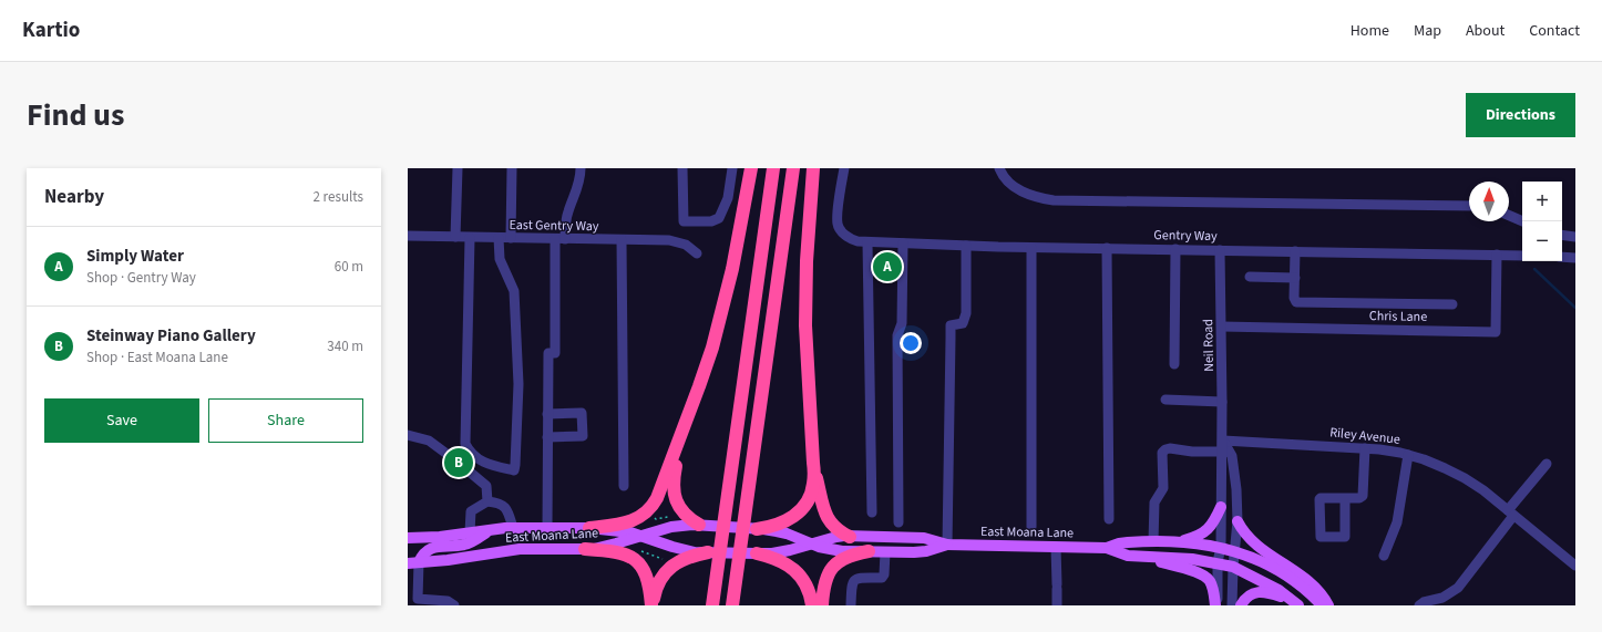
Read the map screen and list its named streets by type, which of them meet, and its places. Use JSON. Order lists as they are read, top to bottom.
{
  "streets": {
    "main road": ["East Moana Lane"],
    "street": [
      "East Gentry Way",
      "Gentry Way",
      "Chris Lane",
      "Neil Road",
      "Riley Avenue"
    ]
  },
  "crossings": [
    ["Gentry Way", "Chris Lane"],
    ["Gentry Way", "Neil Road"],
    ["Chris Lane", "Neil Road"],
    ["Neil Road", "Riley Avenue"]
  ],
  "north": "top",
  "page": {
    "header": "Kartio",
    "nav": [
      "Home",
      "Map",
      "About",
      "Contact"
    ],
    "title": "Find us",
    "buttons": [
      "Directions",
      ["Save", "Share"]
    ],
    "heading": ["Nearby", "2 results"],
    "map_buttons": ["+", "−"],
    "list": [
      {
        "mark": "A",
        "name": "Simply Water",
        "note": "Shop · Gentry Way",
        "value": "60 m"
      },
      {
        "mark": "B",
        "name": "Steinway Piano Gallery",
        "note": "Shop · East Moana Lane",
        "value": "340 m"
      }
    ],
    "pins": ["A", "B"]
  }
}
